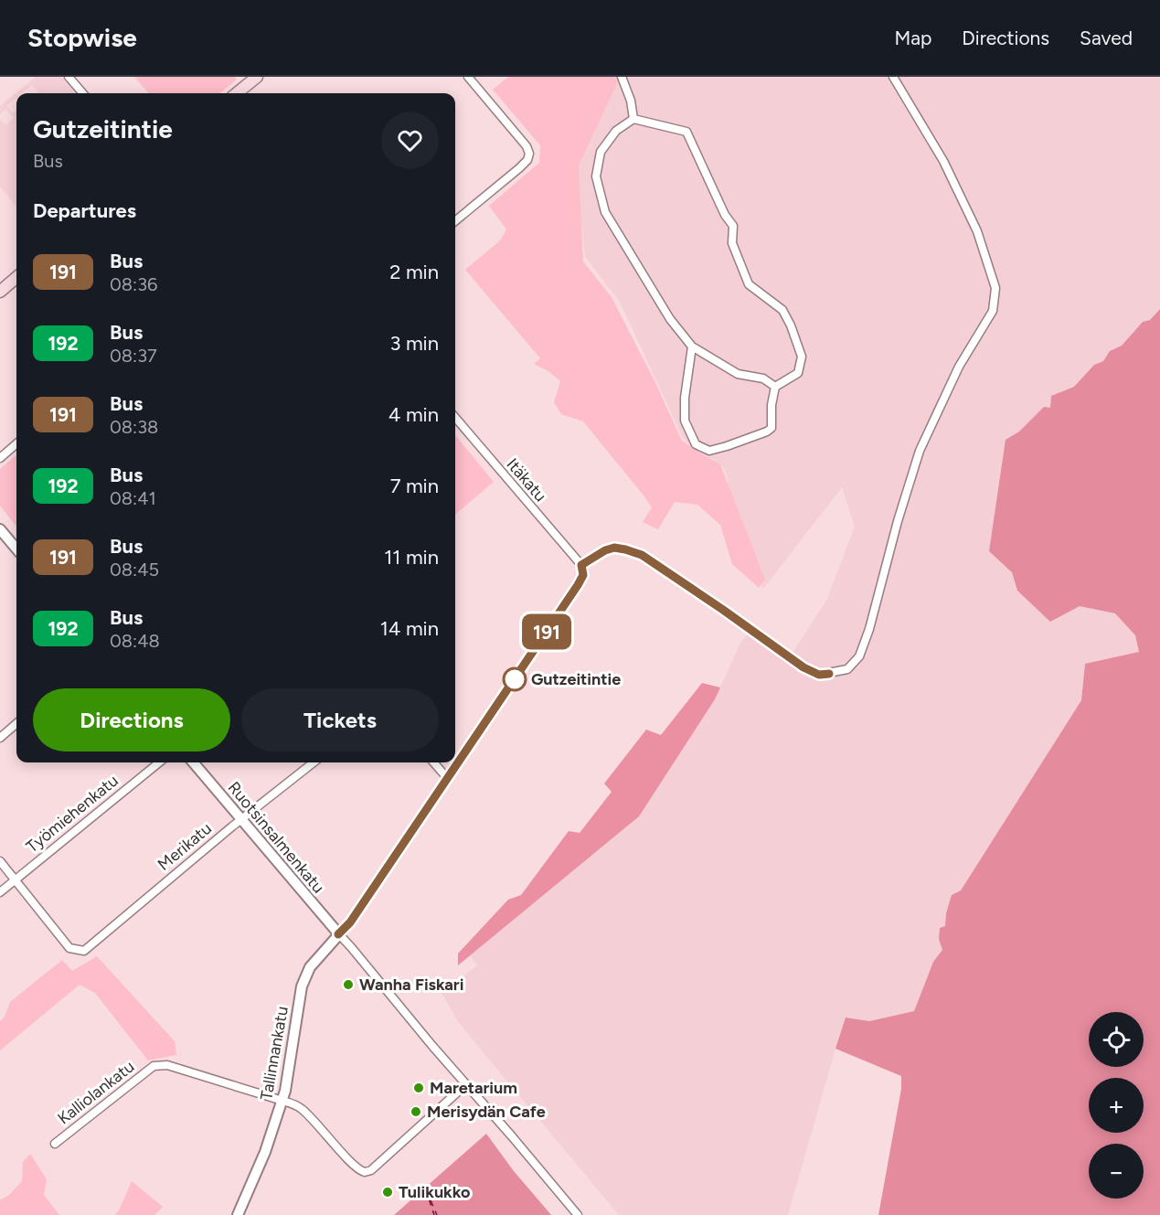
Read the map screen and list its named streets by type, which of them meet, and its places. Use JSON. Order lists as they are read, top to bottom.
{
  "streets": {
    "street": [
      "Itäkatu",
      "Työmiehenkatu",
      "Ruotsinsalmenkatu",
      "Merikatu",
      "Tallinnankatu",
      "Kalliolankatu"
    ]
  },
  "crossings": [
    ["Työmiehenkatu", "Merikatu"],
    ["Ruotsinsalmenkatu", "Merikatu"],
    ["Ruotsinsalmenkatu", "Tallinnankatu"],
    ["Tallinnankatu", "Kalliolankatu"]
  ],
  "places": [
    "Gutzeitintie",
    "Wanha Fiskari",
    "Maretarium",
    "Merisydän Cafe",
    "Tulikukko"
  ],
  "lines": ["bus line 191"],
  "page": {
    "header": "Stopwise",
    "nav": ["Map", "Directions", "Saved"],
    "on_map": "191",
    "heading": [
      ["Gutzeitintie", "Bus"],
      "Departures"
    ],
    "list": [
      {
        "mark": "191",
        "name": "Bus",
        "note": "08:36",
        "value": "2 min"
      },
      {
        "mark": "192",
        "name": "Bus",
        "note": "08:37",
        "value": "3 min"
      },
      {
        "mark": "191",
        "name": "Bus",
        "note": "08:38",
        "value": "4 min"
      },
      {
        "mark": "192",
        "name": "Bus",
        "note": "08:41",
        "value": "7 min"
      },
      {
        "mark": "191",
        "name": "Bus",
        "note": "08:45",
        "value": "11 min"
      },
      {
        "mark": "192",
        "name": "Bus",
        "note": "08:48",
        "value": "14 min"
      }
    ],
    "buttons": ["Directions", "Tickets"],
    "map_buttons": ["+", "−"]
  }
}
